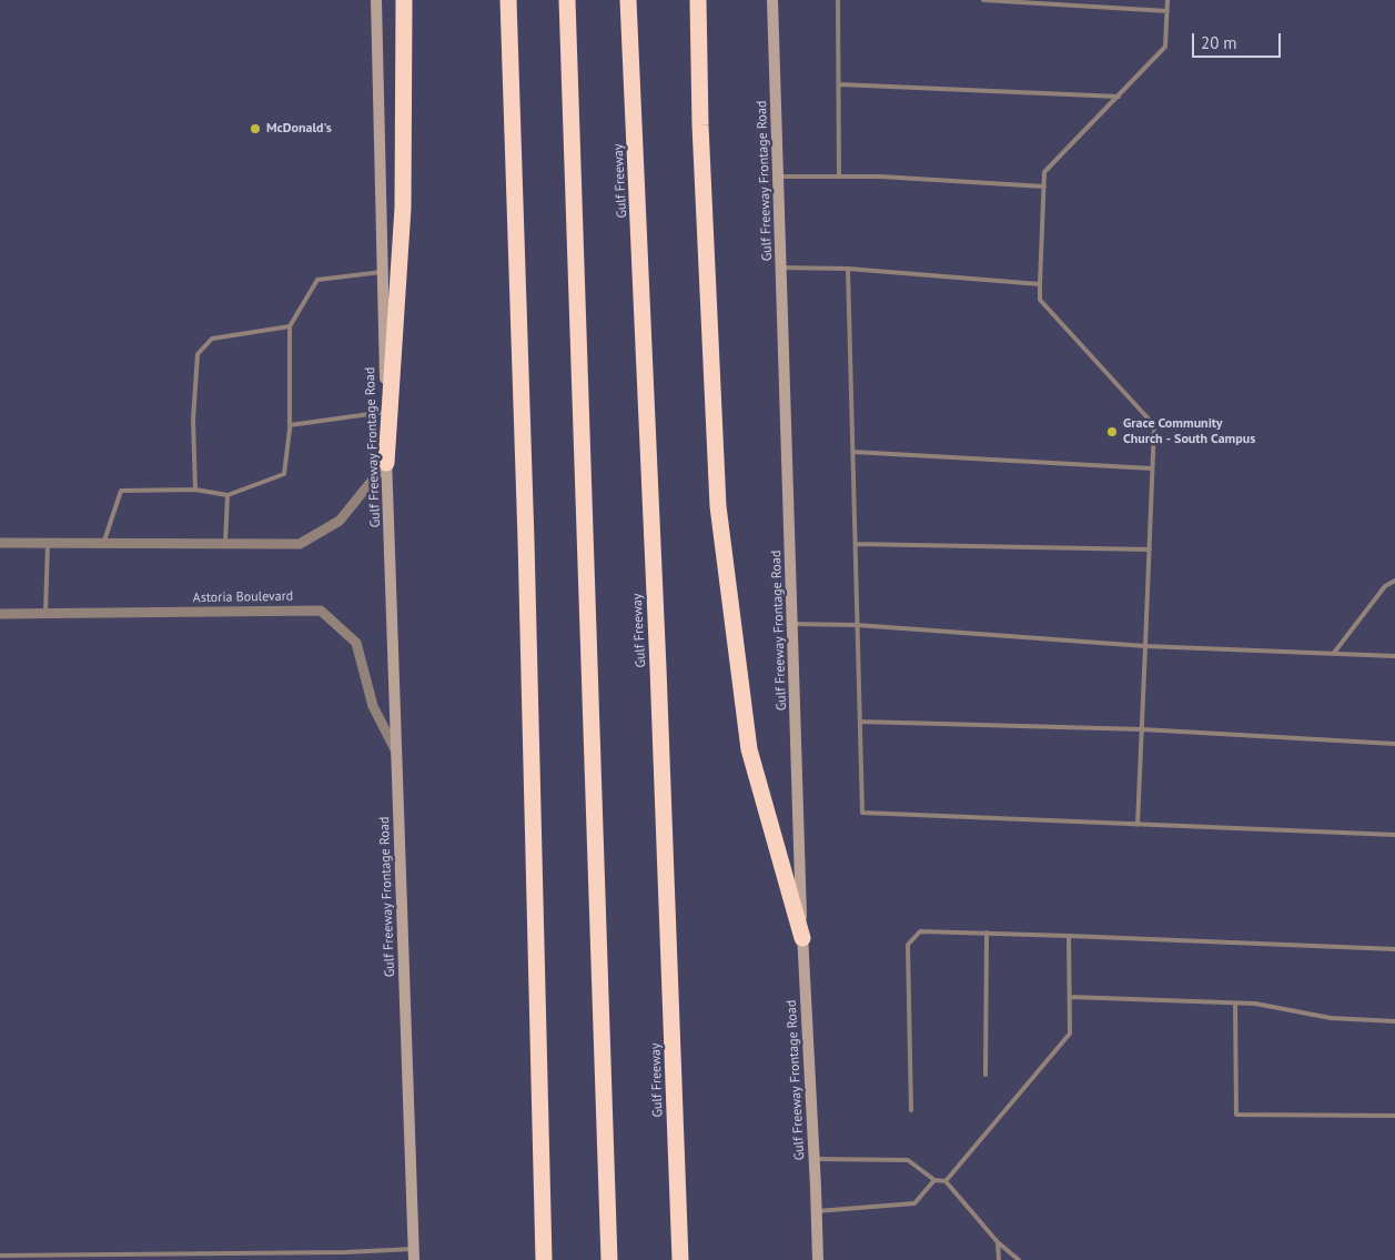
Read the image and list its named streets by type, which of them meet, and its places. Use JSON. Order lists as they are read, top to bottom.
{
  "streets": {
    "highway": ["Gulf Freeway"],
    "main road": ["Gulf Freeway Frontage Road"],
    "street": ["Astoria Boulevard"]
  },
  "crossings": [
    ["Gulf Freeway Frontage Road", "Astoria Boulevard"]
  ],
  "places": ["McDonald's", "Grace Community Church - South Campus"],
  "scale_bar": "20 m"
}
